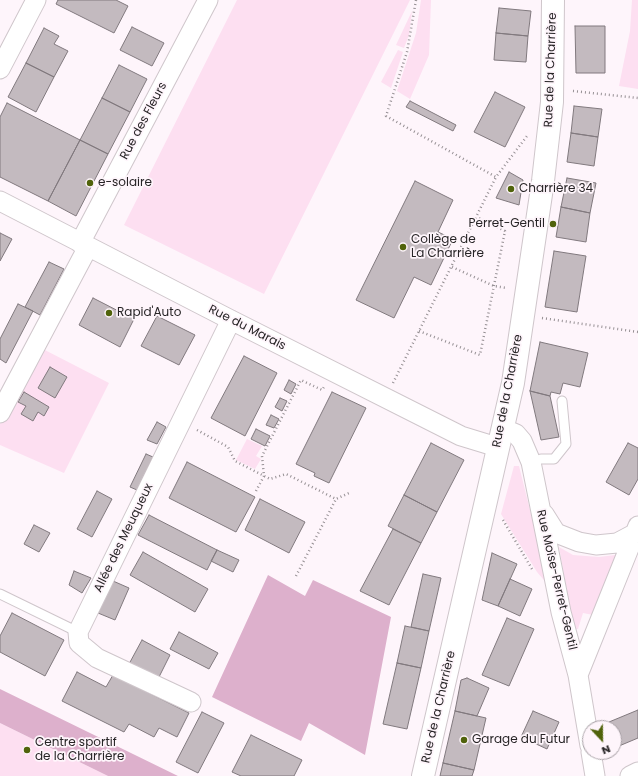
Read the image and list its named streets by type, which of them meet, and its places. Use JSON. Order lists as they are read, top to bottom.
{
  "streets": {
    "main road": ["Rue de la Charrière"],
    "street": [
      "Rue des Fleurs",
      "Rue du Marais",
      "Allée des Meuqueux",
      "Rue Moïse-Perret-Gentil"
    ]
  },
  "crossings": [
    ["Rue de la Charrière", "Rue du Marais"],
    ["Rue de la Charrière", "Rue Moïse-Perret-Gentil"],
    ["Rue des Fleurs", "Rue du Marais"],
    ["Rue du Marais", "Allée des Meuqueux"],
    ["Rue du Marais", "Rue Moïse-Perret-Gentil"]
  ],
  "places": [
    "e-solaire",
    "Charrière 34",
    "Perret-Gentil",
    "Collège de La Charrière",
    "Rapid'Auto",
    "Garage du Futur",
    "Centre sportif de la Charrière"
  ],
  "north": "bottom"
}
